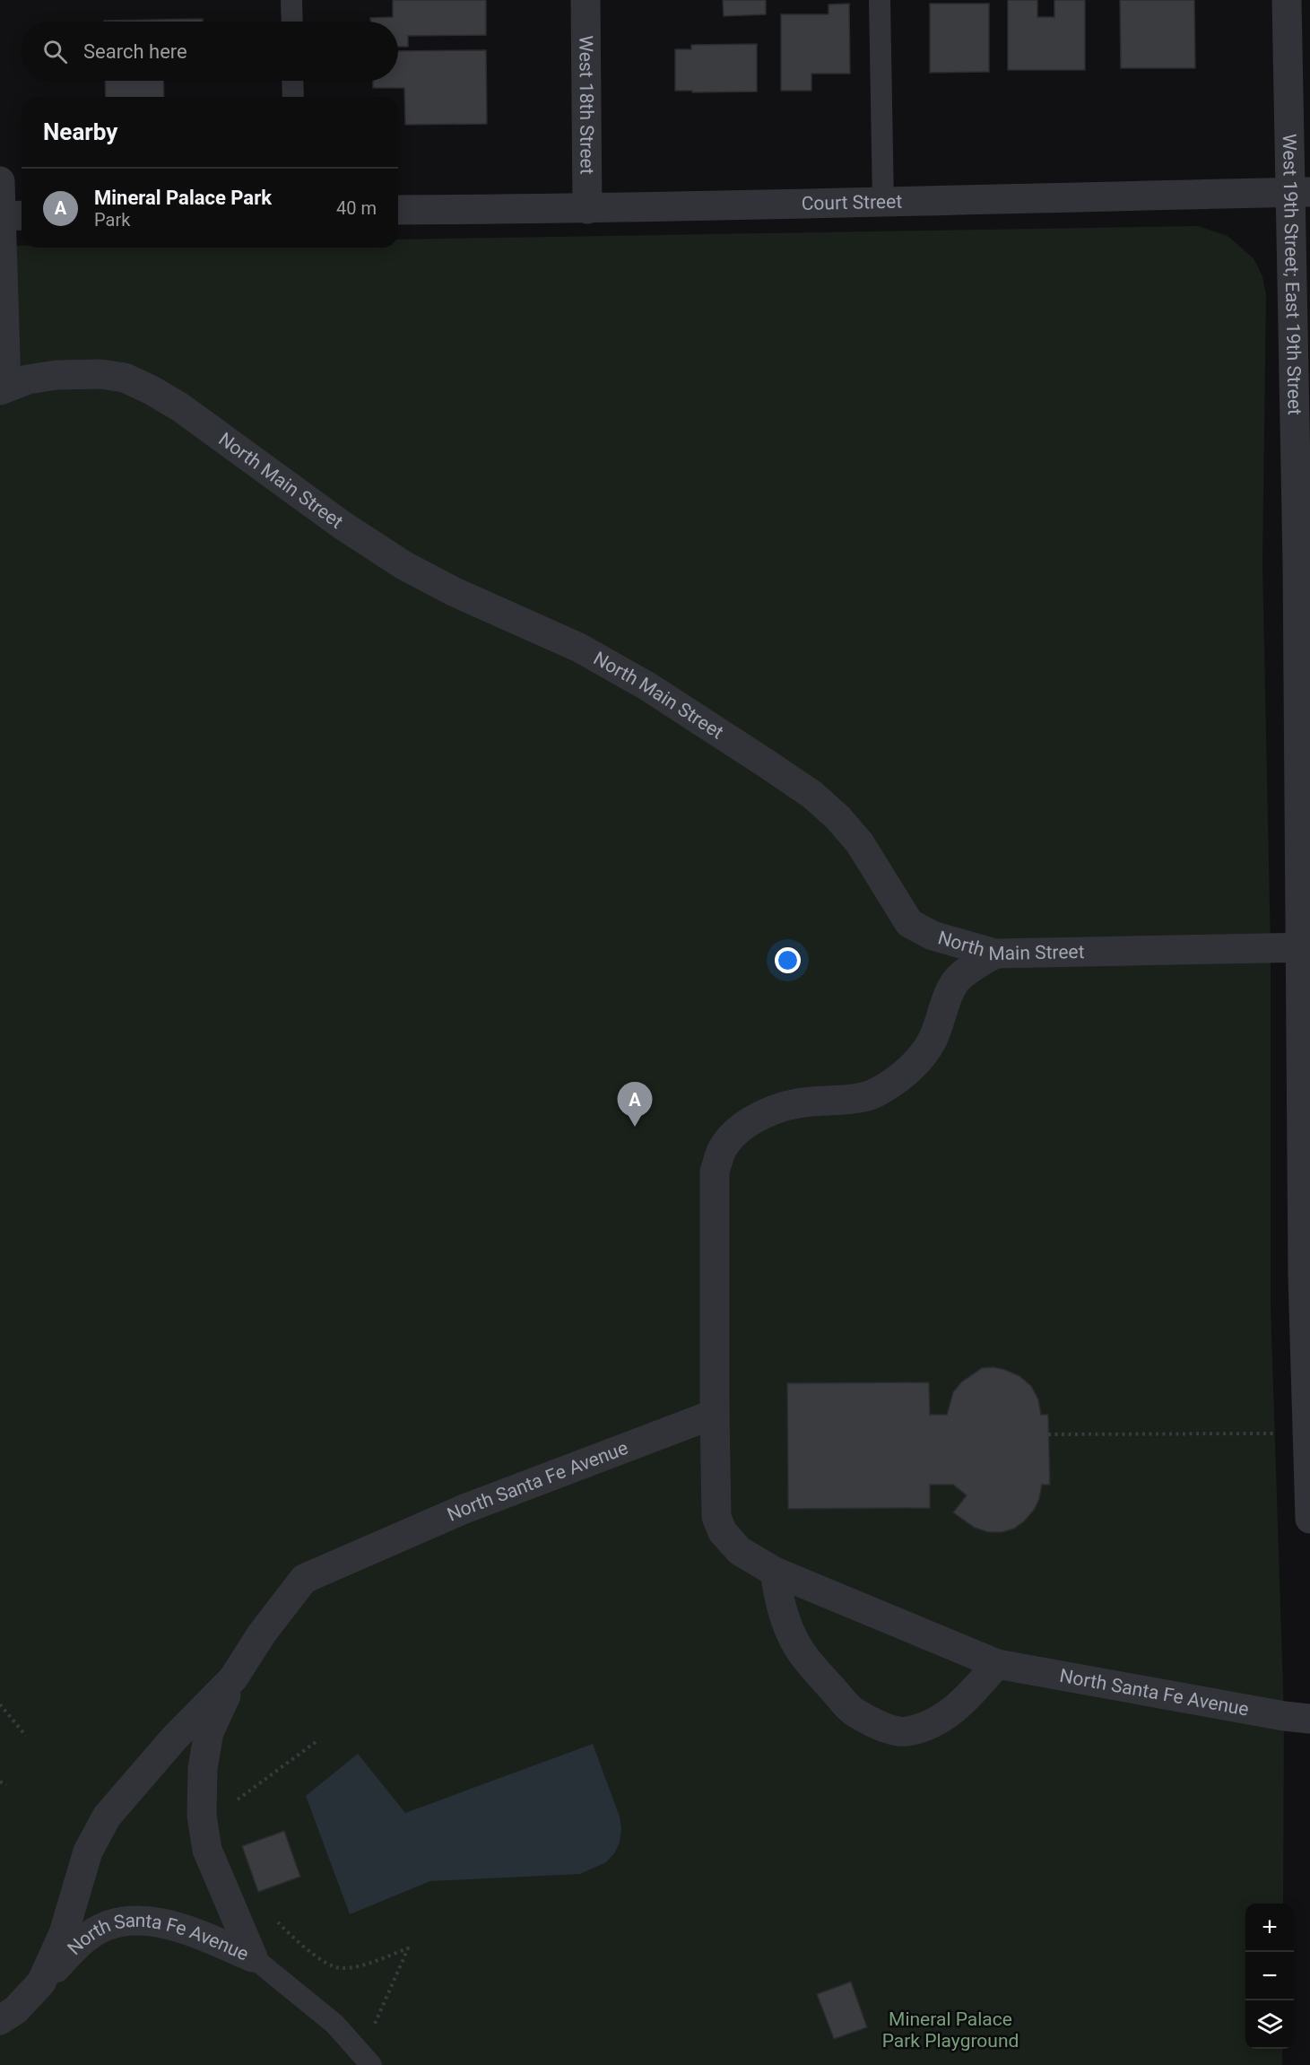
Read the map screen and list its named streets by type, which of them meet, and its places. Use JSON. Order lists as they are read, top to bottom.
{
  "streets": {
    "street": [
      "West 18th Street",
      "Court Street",
      "West 19th Street; East 19th Street",
      "North Main Street",
      "North Santa Fe Avenue"
    ]
  },
  "crossings": [
    ["West 18th Street", "Court Street"],
    ["Court Street", "West 19th Street; East 19th Street"],
    ["West 19th Street; East 19th Street", "North Main Street"]
  ],
  "parks": ["Mineral Palace Park Playground"],
  "page": {
    "search": "Search here",
    "heading": "Nearby",
    "list": [
      {
        "mark": "A",
        "name": "Mineral Palace Park",
        "note": "Park",
        "value": "40 m"
      }
    ],
    "pins": "A",
    "map_buttons": ["+", "−"]
  }
}
